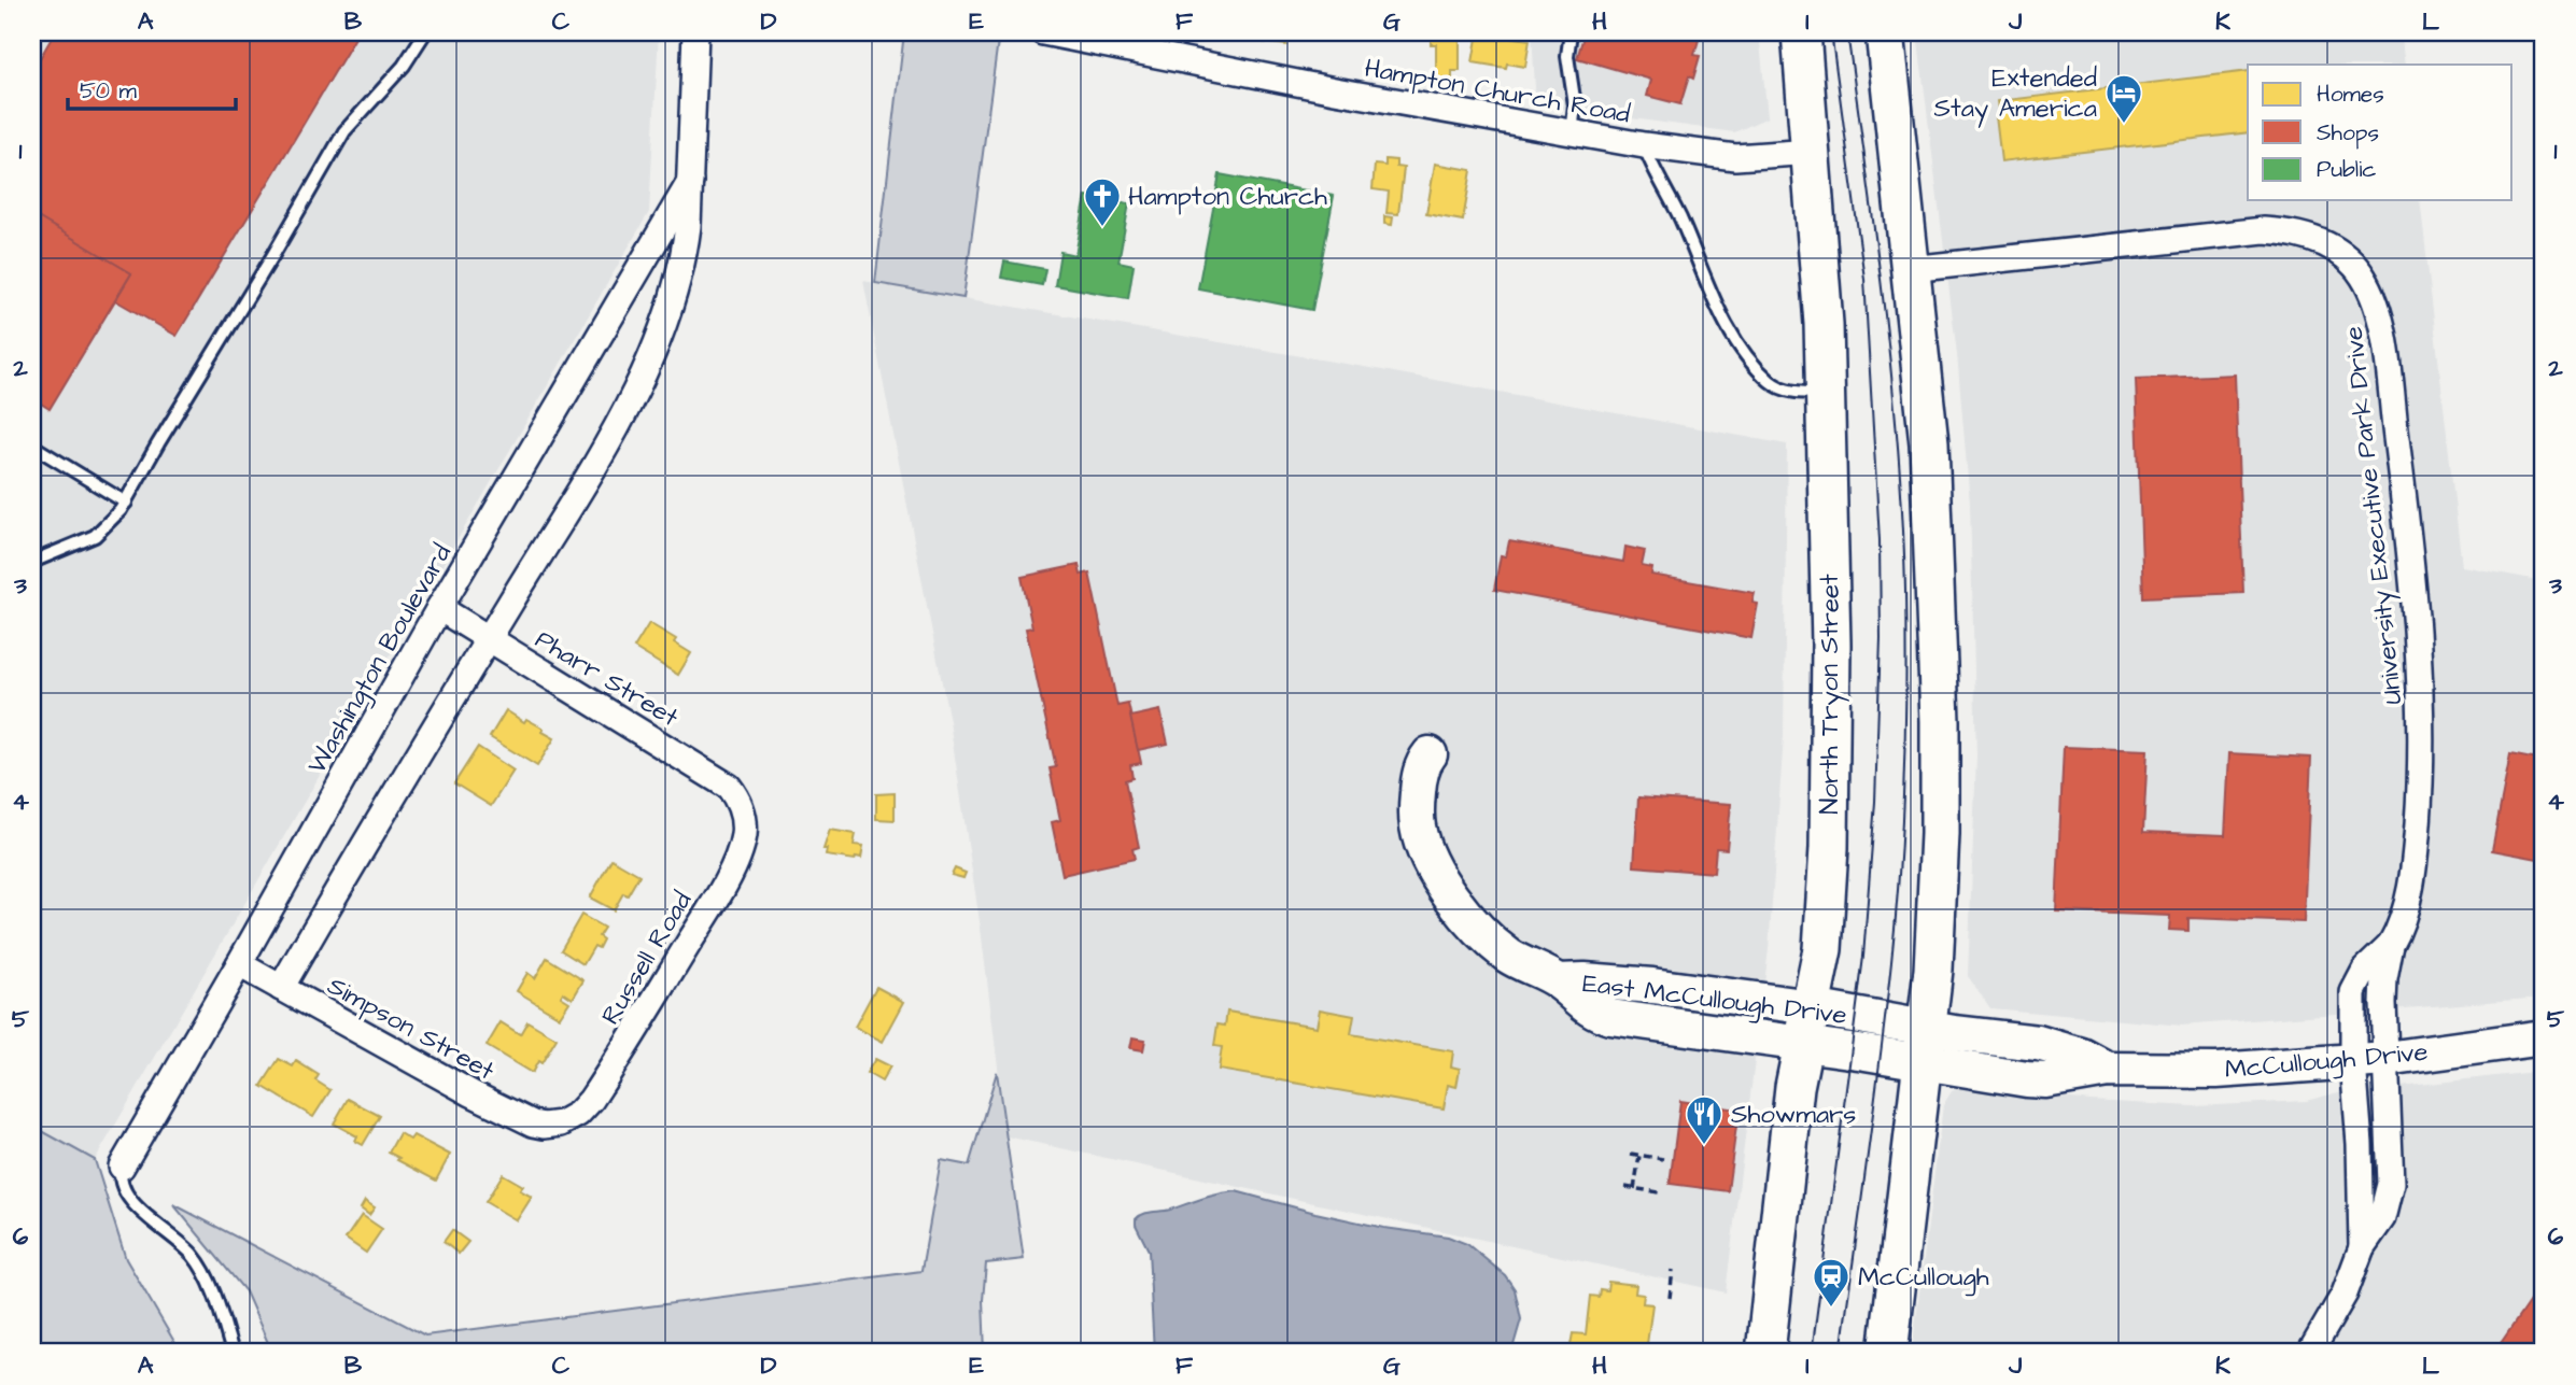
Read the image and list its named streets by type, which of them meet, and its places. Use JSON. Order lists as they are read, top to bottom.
{
  "streets": {
    "main road": ["North Tryon Street"],
    "street": [
      "Hampton Church Road",
      "University Executive Park Drive",
      "Washington Boulevard",
      "Pharr Street",
      "Russell Road",
      "East McCullough Drive",
      "Simpson Street",
      "McCullough Drive"
    ]
  },
  "crossings": [
    ["Hampton Church Road", "North Tryon Street"],
    ["University Executive Park Drive", "McCullough Drive"],
    ["Washington Boulevard", "Pharr Street"],
    ["Washington Boulevard", "Simpson Street"],
    ["Pharr Street", "Russell Road"],
    ["North Tryon Street", "East McCullough Drive"],
    ["Russell Road", "Simpson Street"],
    ["East McCullough Drive", "McCullough Drive"]
  ],
  "places": {
    "hotel": ["Extended Stay America"],
    "church": ["Hampton Church"],
    "restaurant": ["Showmars"],
    "station": ["McCullough"]
  },
  "legend": ["Homes", "Shops", "Public"],
  "scale_bar": "50 m",
  "grid": {
    "columns": [
      "A",
      "B",
      "C",
      "D",
      "E",
      "F",
      "G",
      "H",
      "I",
      "J",
      "K",
      "L"
    ],
    "rows": [
      "1",
      "2",
      "3",
      "4",
      "5",
      "6"
    ]
  }
}
